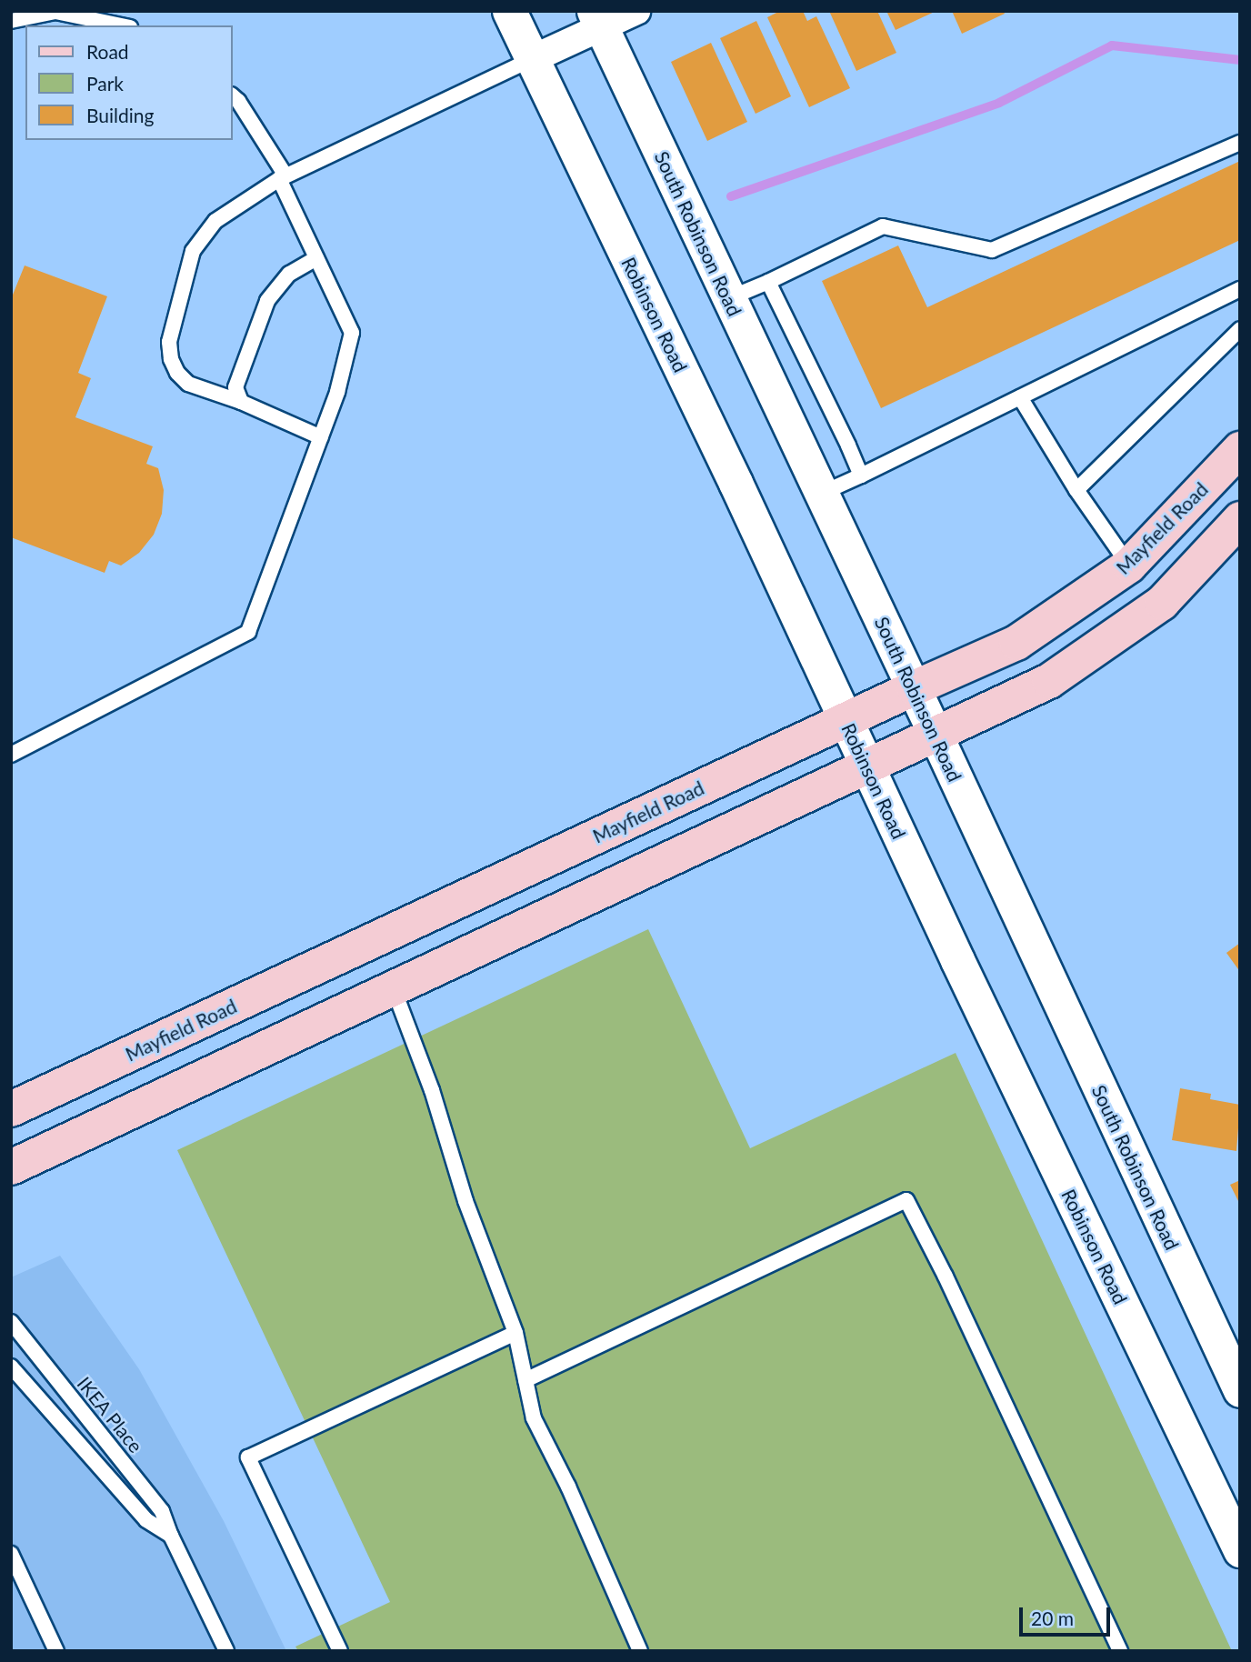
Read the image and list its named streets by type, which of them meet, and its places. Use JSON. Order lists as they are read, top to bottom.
{
  "streets": {
    "main road": ["Mayfield Road"],
    "street": ["South Robinson Road", "Robinson Road"],
    "lane": ["IKEA Place"]
  },
  "crossings": [
    ["South Robinson Road", "Mayfield Road"],
    ["Robinson Road", "Mayfield Road"]
  ],
  "legend": ["Road", "Park", "Building"],
  "scale_bar": "20 m"
}
